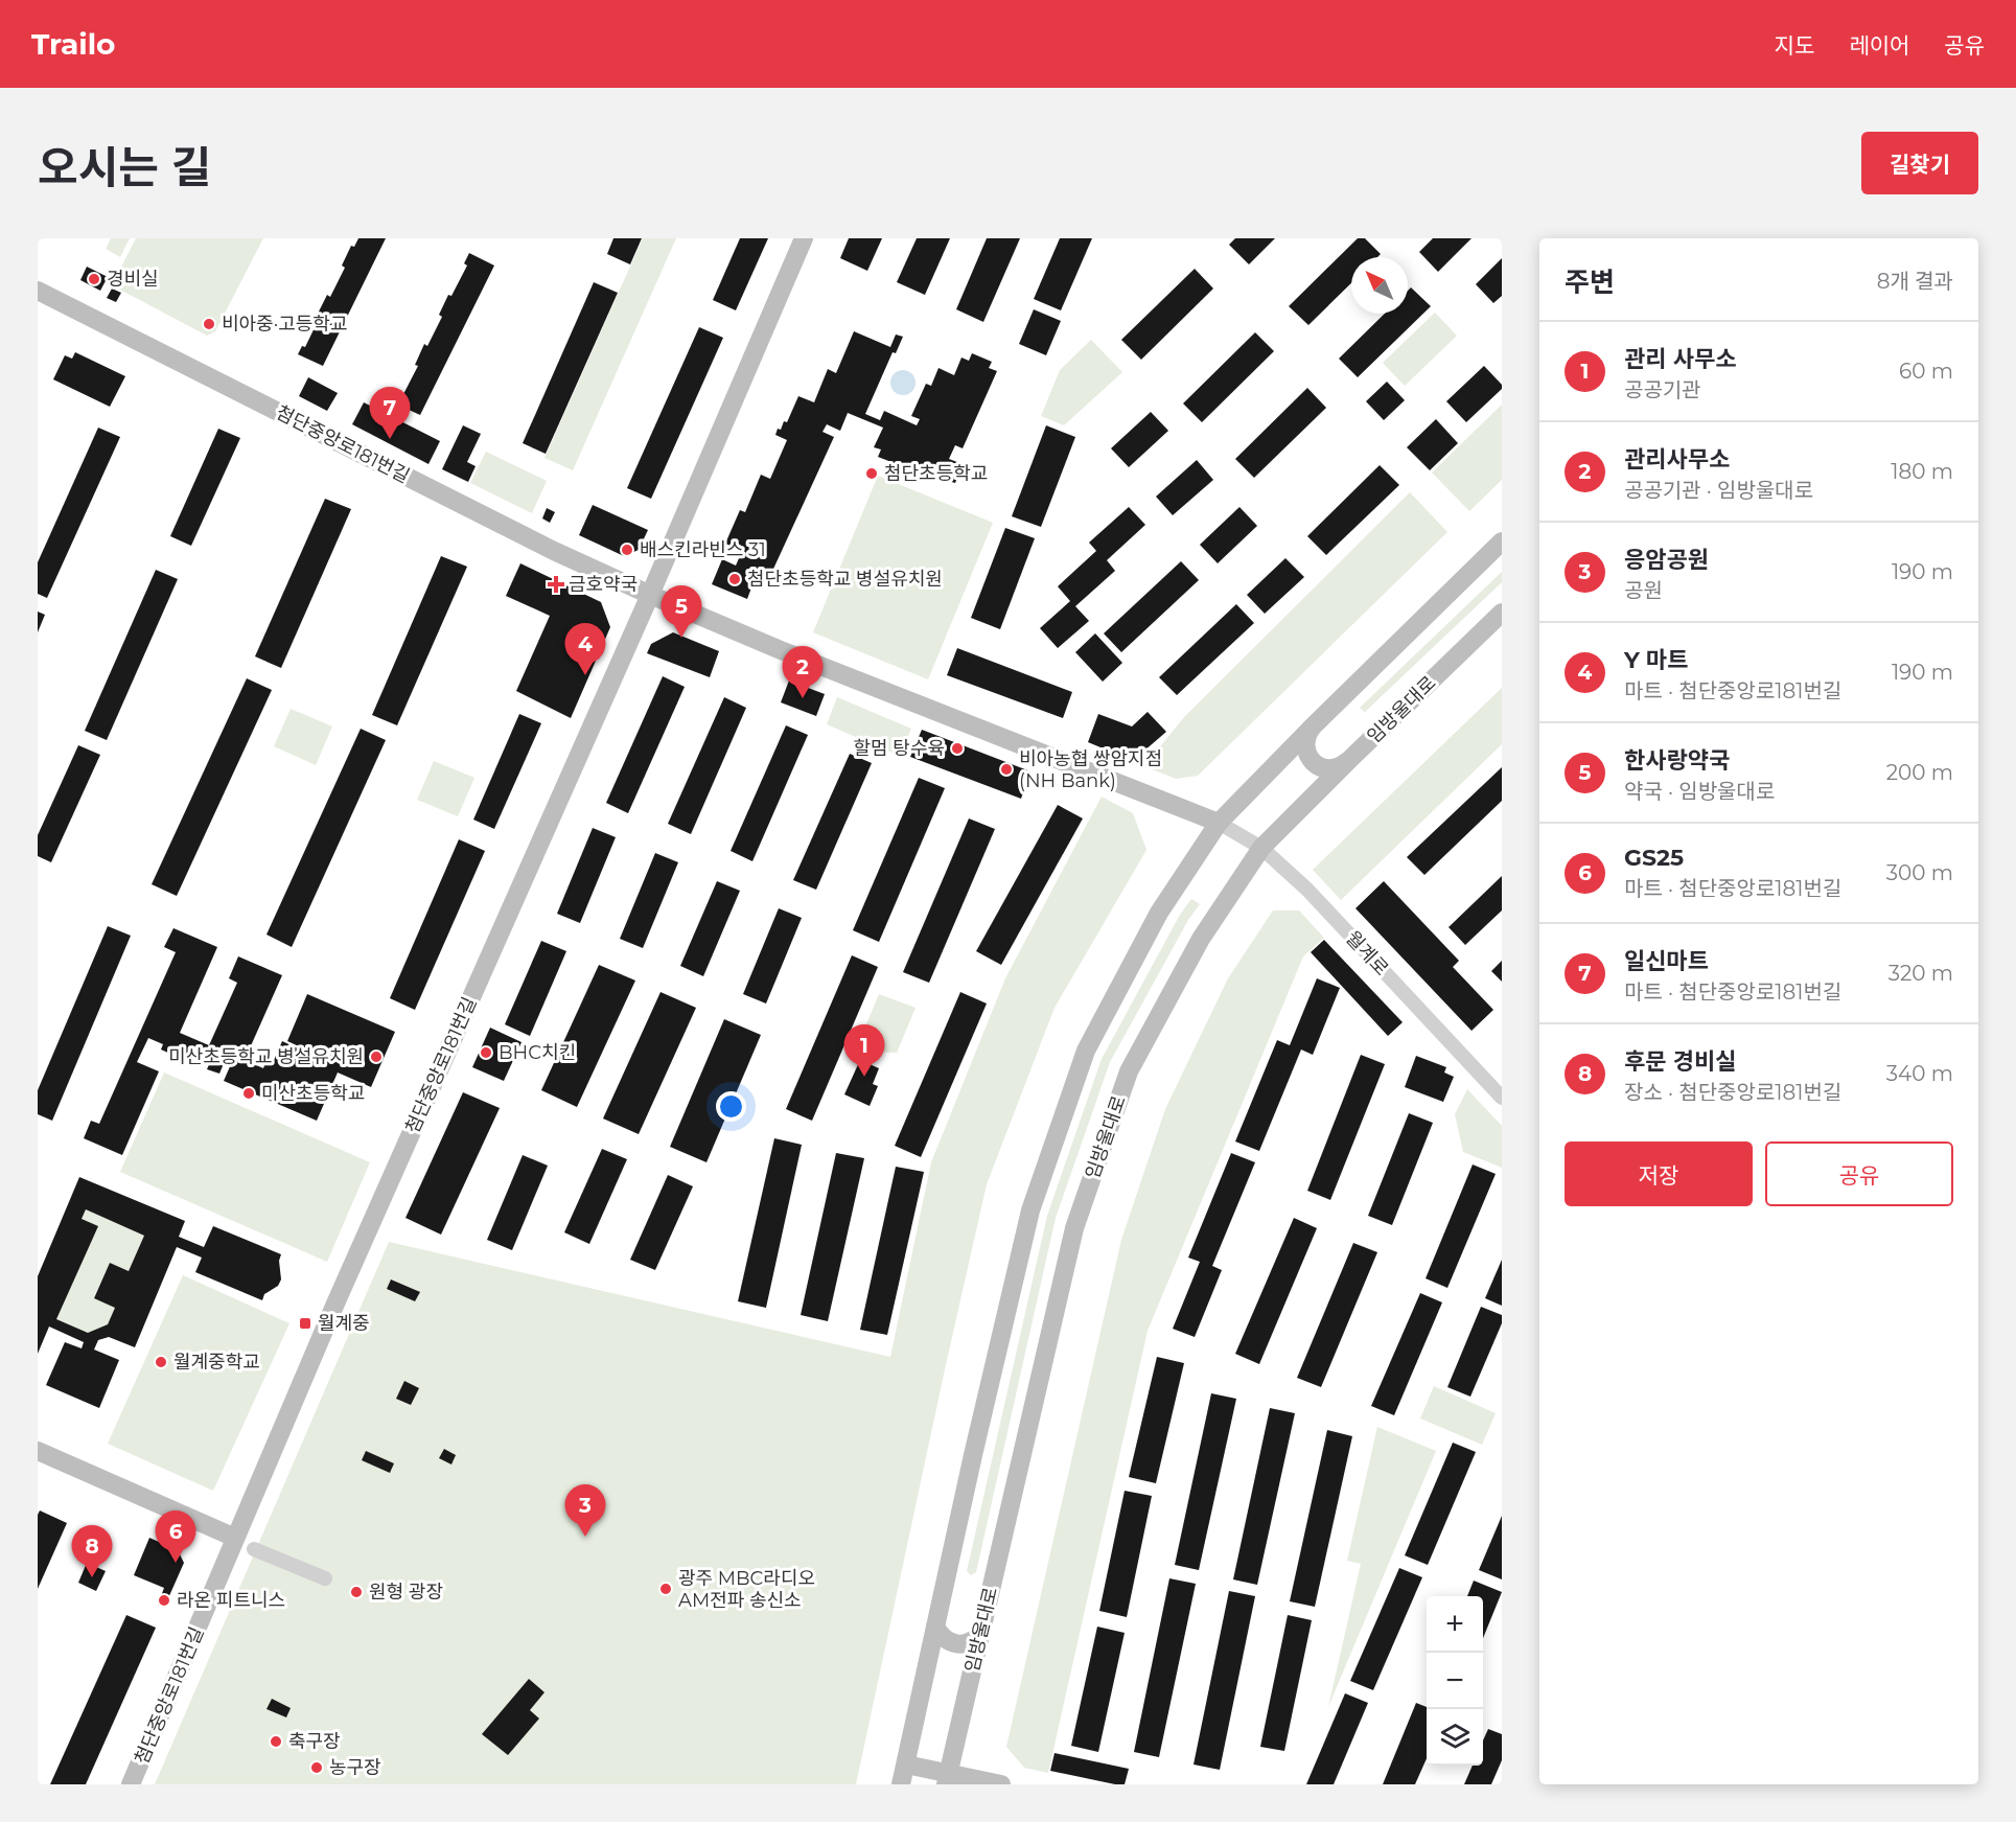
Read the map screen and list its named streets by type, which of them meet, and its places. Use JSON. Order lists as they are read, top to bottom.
{
  "streets": {
    "street": ["첨단중앙로181번길", "임방울대로", "월계로"]
  },
  "crossings": [
    ["임방울대로", "월계로"]
  ],
  "places": {
    "other": [
      "경비실",
      "비아중·고등학교",
      "첨단초등학교",
      "배스킨라빈스 31",
      "첨단초등학교 병설유치원",
      "할멈 탕수육",
      "비아농협 쌍암지점 (NH Bank)",
      "BHC치킨",
      "미산초등학교 병설유치원",
      "미산초등학교",
      "월계중학교",
      "광주 MBC라디오 AM전파 송신소",
      "원형 광장",
      "라온 피트니스",
      "축구장",
      "농구장"
    ],
    "health": ["금호약국"],
    "transit": ["월계중"]
  },
  "north": "top left",
  "page": {
    "header": "Trailo",
    "nav": ["지도", "레이어", "공유"],
    "title": "오시는 길",
    "buttons": [
      "길찾기",
      ["저장", "공유"]
    ],
    "heading": ["주변", "8개 결과"],
    "list": [
      {
        "mark": "1",
        "name": "관리 사무소",
        "note": "공공기관",
        "value": "60 m"
      },
      {
        "mark": "2",
        "name": "관리사무소",
        "note": "공공기관 · 임방울대로",
        "value": "180 m"
      },
      {
        "mark": "3",
        "name": "응암공원",
        "note": "공원",
        "value": "190 m"
      },
      {
        "mark": "4",
        "name": "Y 마트",
        "note": "마트 · 첨단중앙로181번길",
        "value": "190 m"
      },
      {
        "mark": "5",
        "name": "한사랑약국",
        "note": "약국 · 임방울대로",
        "value": "200 m"
      },
      {
        "mark": "6",
        "name": "GS25",
        "note": "마트 · 첨단중앙로181번길",
        "value": "300 m"
      },
      {
        "mark": "7",
        "name": "일신마트",
        "note": "마트 · 첨단중앙로181번길",
        "value": "320 m"
      },
      {
        "mark": "8",
        "name": "후문 경비실",
        "note": "장소 · 첨단중앙로181번길",
        "value": "340 m"
      }
    ],
    "pins": [
      "7",
      "5",
      "4",
      "2",
      "1",
      "3",
      "6",
      "8"
    ],
    "map_buttons": ["+", "−"]
  }
}
